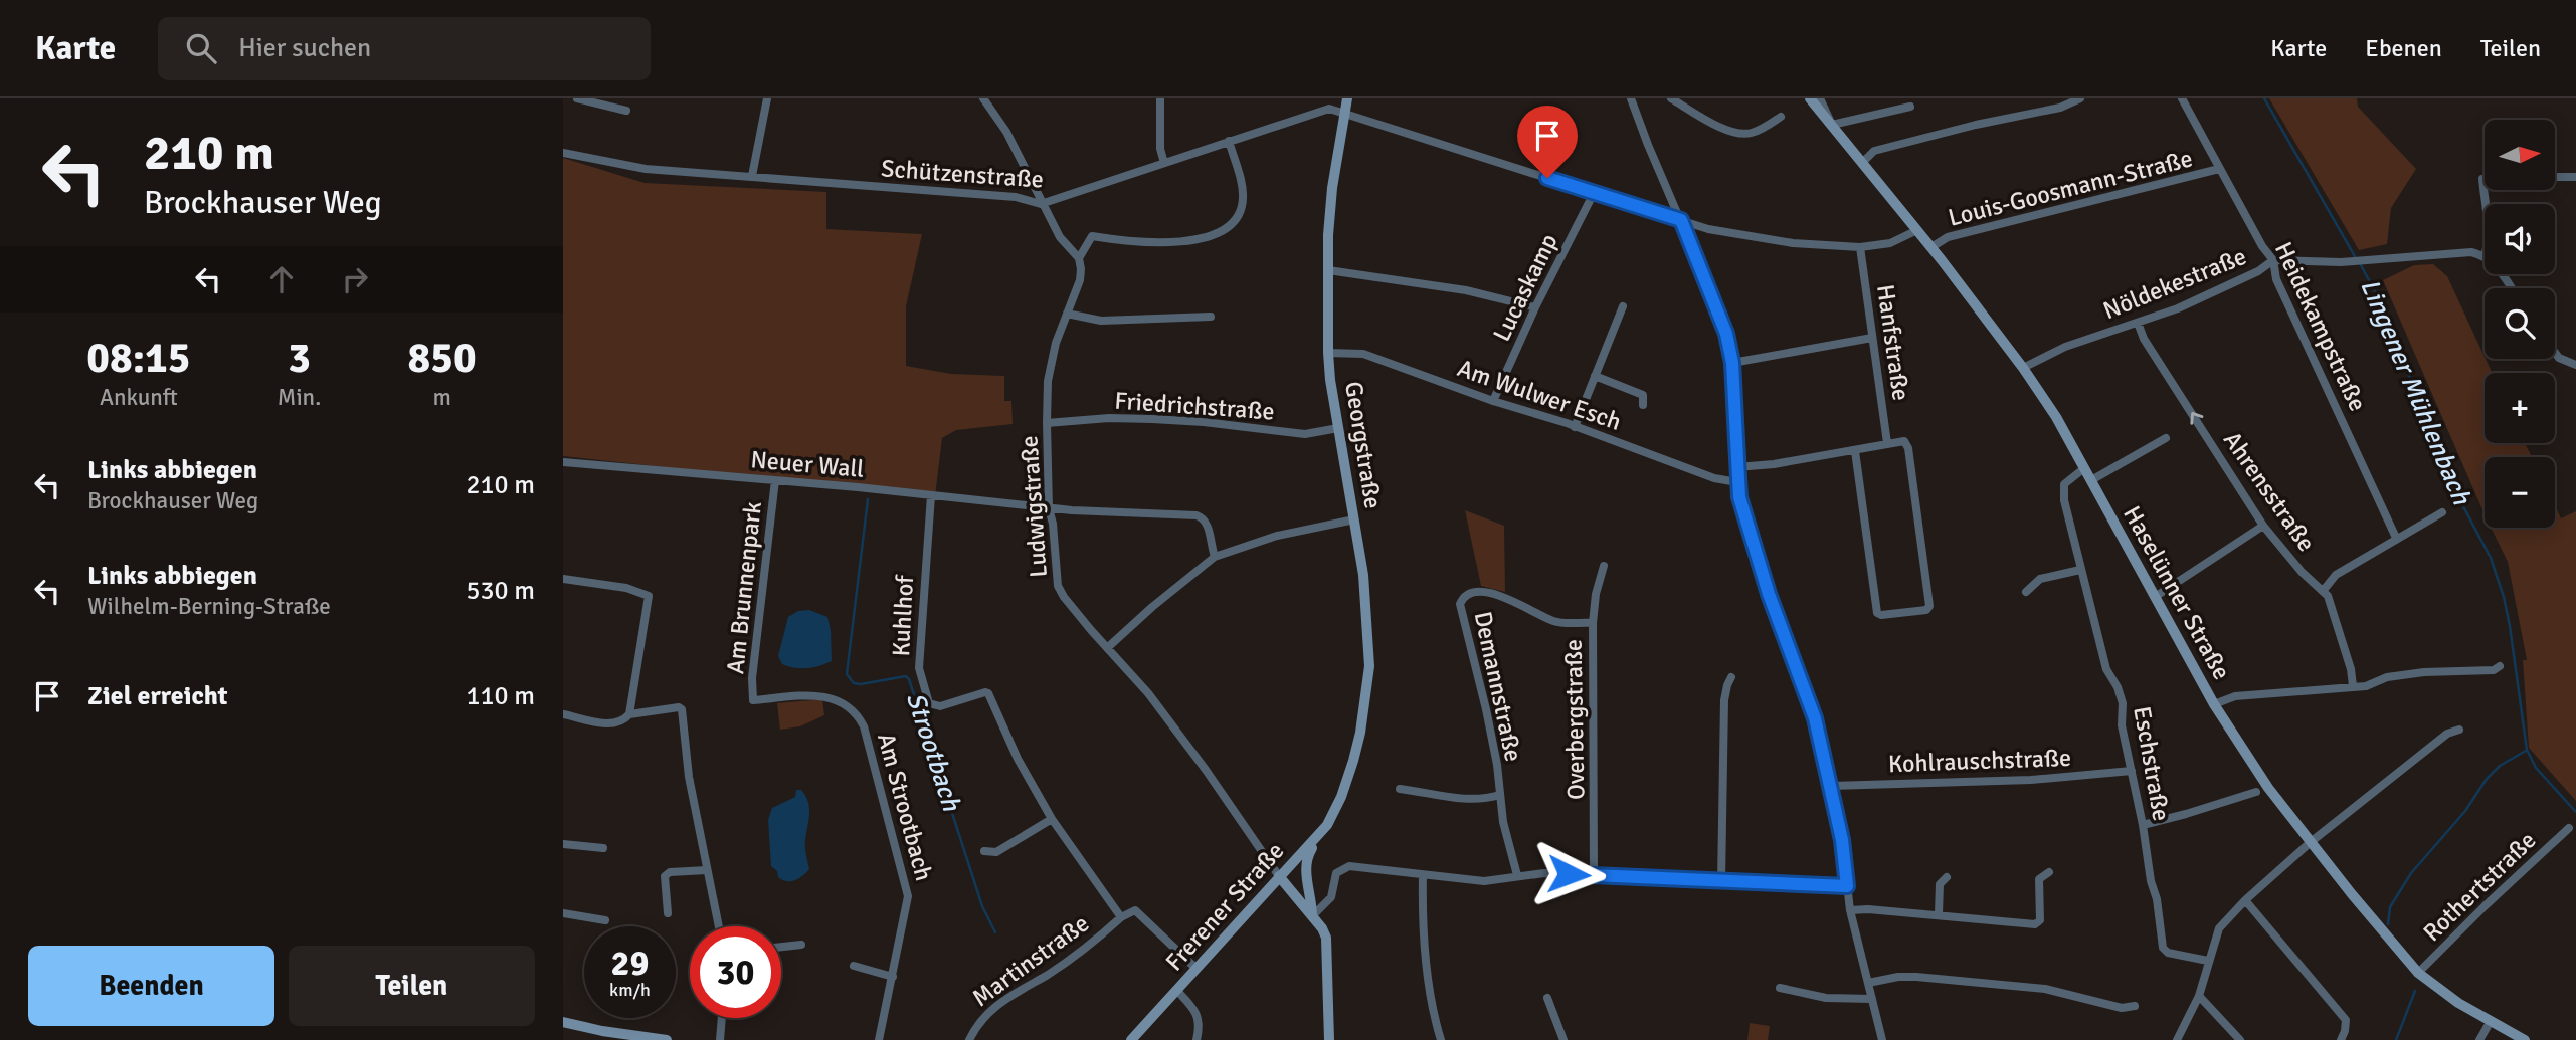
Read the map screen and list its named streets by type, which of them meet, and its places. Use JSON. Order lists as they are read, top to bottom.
{
  "streets": {
    "street": [
      "Schützenstraße",
      "Louis-Goosmann-Straße",
      "Nöldekestraße",
      "Lucaskamp",
      "Heidekampstraße",
      "Hanfstraße",
      "Am Wulwer Esch",
      "Friedrichstraße",
      "Georgstraße",
      "Neuer Wall",
      "Ahrensstraße",
      "Ludwigstraße",
      "Am Brunnenpark",
      "Haselünner Straße",
      "Kuhlhof",
      "Demannstraße",
      "Overbergstraße",
      "Kohlrauschstraße",
      "Eschstraße",
      "Am Strootbach",
      "Rothertstraße",
      "Frerener Straße",
      "Martinstraße"
    ]
  },
  "crossings": [
    ["Schützenstraße", "Lucaskamp"],
    ["Schützenstraße", "Hanfstraße"],
    ["Schützenstraße", "Georgstraße"],
    ["Schützenstraße", "Haselünner Straße"],
    ["Louis-Goosmann-Straße", "Heidekampstraße"],
    ["Louis-Goosmann-Straße", "Haselünner Straße"],
    ["Nöldekestraße", "Heidekampstraße"],
    ["Nöldekestraße", "Ahrensstraße"],
    ["Nöldekestraße", "Haselünner Straße"],
    ["Lucaskamp", "Am Wulwer Esch"],
    ["Am Wulwer Esch", "Georgstraße"],
    ["Friedrichstraße", "Georgstraße"],
    ["Friedrichstraße", "Ludwigstraße"],
    ["Georgstraße", "Frerener Straße"],
    ["Neuer Wall", "Ludwigstraße"],
    ["Neuer Wall", "Am Brunnenpark"],
    ["Neuer Wall", "Kuhlhof"],
    ["Ludwigstraße", "Frerener Straße"],
    ["Am Brunnenpark", "Am Strootbach"],
    ["Haselünner Straße", "Eschstraße"],
    ["Haselünner Straße", "Rothertstraße"],
    ["Kuhlhof", "Martinstraße"],
    ["Demannstraße", "Overbergstraße"],
    ["Kohlrauschstraße", "Eschstraße"]
  ],
  "one_way": ["Ahrensstraße"],
  "water": ["Lingener Mühlenbach", "Strootbach"],
  "north": "right",
  "page": {
    "header": "Karte",
    "search": "Hier suchen",
    "nav": ["Karte", "Ebenen", "Teilen"],
    "turn": ["210 m", "Brockhauser Weg"],
    "map_buttons": ["+", "−"],
    "eta": [
      "08:15",
      "Ankunft",
      "3",
      "Min.",
      "850",
      "m"
    ],
    "list": [
      {
        "name": "Links abbiegen",
        "note": "Brockhauser Weg",
        "value": "210 m"
      },
      {
        "name": "Links abbiegen",
        "note": "Wilhelm-Berning-Straße",
        "value": "530 m"
      },
      {
        "name": "Ziel erreicht",
        "value": "110 m"
      }
    ],
    "speed": "29 km/h",
    "limit": "30",
    "buttons": ["Beenden", "Teilen"]
  }
}
